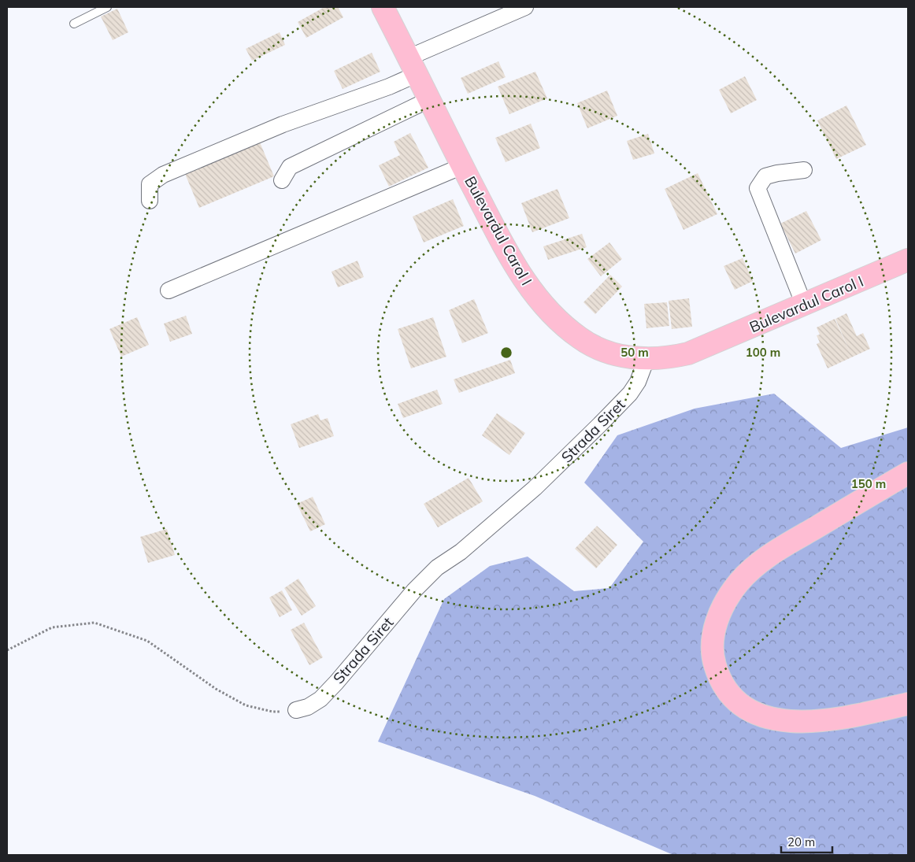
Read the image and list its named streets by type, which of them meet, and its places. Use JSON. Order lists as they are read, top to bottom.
{
  "streets": {
    "main road": ["Bulevardul Carol I"],
    "street": ["Strada Siret"]
  },
  "crossings": [
    ["Bulevardul Carol I", "Strada Siret"]
  ],
  "scale_bar": "20 m",
  "rings": ["50 m", "100 m", "150 m"]
}
